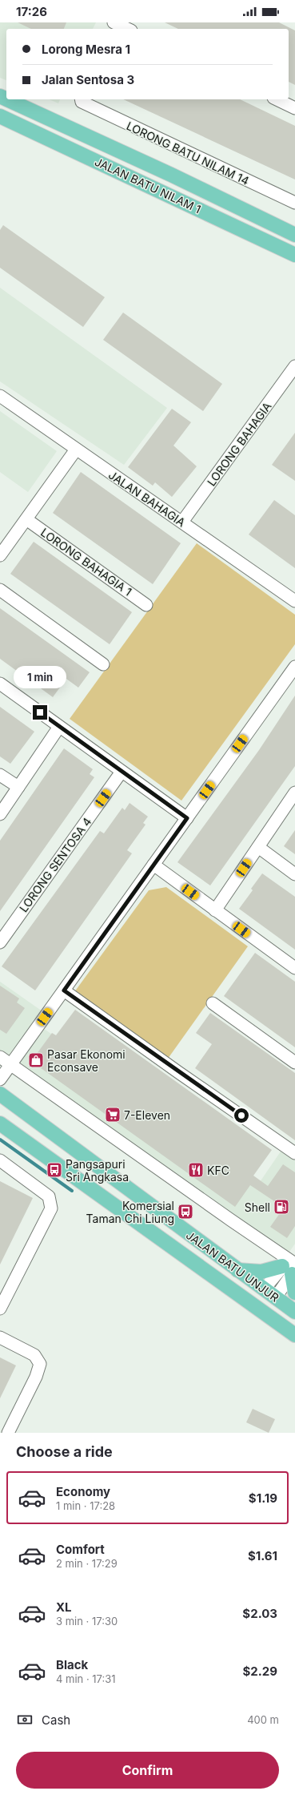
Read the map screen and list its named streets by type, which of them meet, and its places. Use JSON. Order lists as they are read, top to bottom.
{
  "streets": {
    "main road": ["JALAN BATU NILAM 1", "JALAN BATU UNJUR"],
    "street": [
      "LORONG BATU NILAM 14",
      "LORONG BAHAGIA",
      "JALAN BAHAGIA",
      "LORONG BAHAGIA 1",
      "LORONG SENTOSA 4"
    ]
  },
  "crossings": [
    ["LORONG BAHAGIA", "JALAN BAHAGIA"]
  ],
  "places": {
    "shop": ["Pasar Ekonomi Econsave"],
    "supermarket": ["7-Eleven"],
    "bus stop": ["Pangsapuri Sri Angkasa", "Komersial Taman Chi Liung"],
    "restaurant": ["KFC"],
    "fuel station": ["Shell"]
  },
  "page": {
    "status": "17:26",
    "banner": ["Lorong Mesra 1", "Jalan Sentosa 3"],
    "bubble": "1 min",
    "heading": "Choose a ride",
    "list": [
      {
        "name": "Economy",
        "note": "1 min · 17:28",
        "value": "$1.19"
      },
      {
        "name": "Comfort",
        "note": "2 min · 17:29",
        "value": "$1.61"
      },
      {
        "name": "XL",
        "note": "3 min · 17:30",
        "value": "$2.03"
      },
      {
        "name": "Black",
        "note": "4 min · 17:31",
        "value": "$2.29"
      }
    ],
    "pay": ["Cash", "400 m"],
    "buttons": "Confirm"
  }
}
